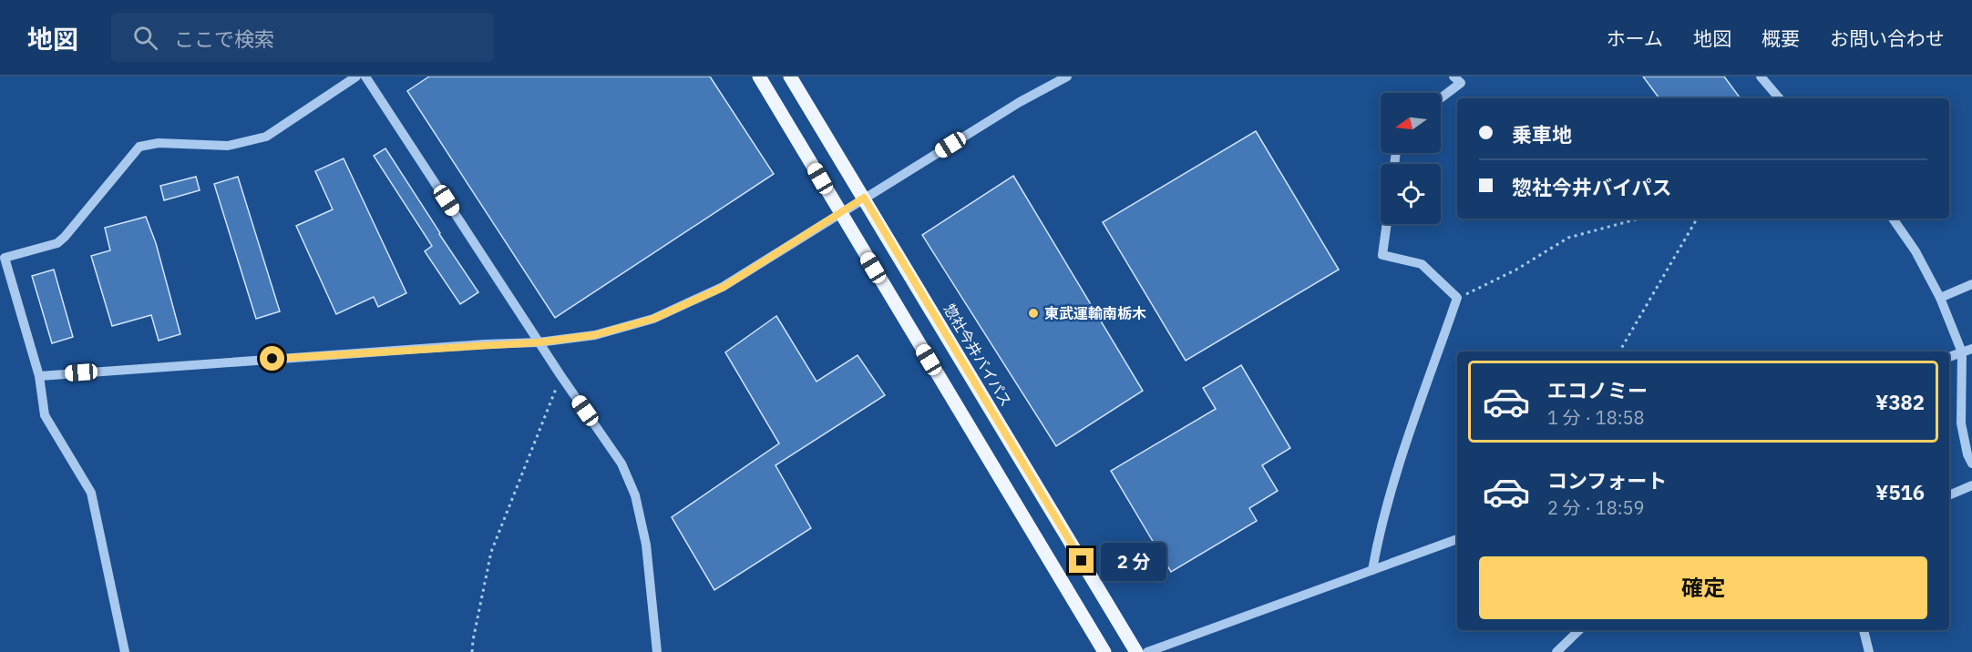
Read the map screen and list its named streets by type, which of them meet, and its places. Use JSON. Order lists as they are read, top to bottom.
{
  "streets": {
    "main road": ["惣社今井バイパス"]
  },
  "places": ["東武運輸南栃木"],
  "north": "left",
  "page": {
    "header": "地図",
    "search": "ここで検索",
    "nav": [
      "ホーム",
      "地図",
      "概要",
      "お問い合わせ"
    ],
    "banner": ["乗車地", "惣社今井バイパス"],
    "list": [
      {
        "name": "エコノミー",
        "note": "1 分 · 18:58",
        "value": "¥382"
      },
      {
        "name": "コンフォート",
        "note": "2 分 · 18:59",
        "value": "¥516"
      }
    ],
    "bubble": "2 分",
    "buttons": "確定"
  }
}
